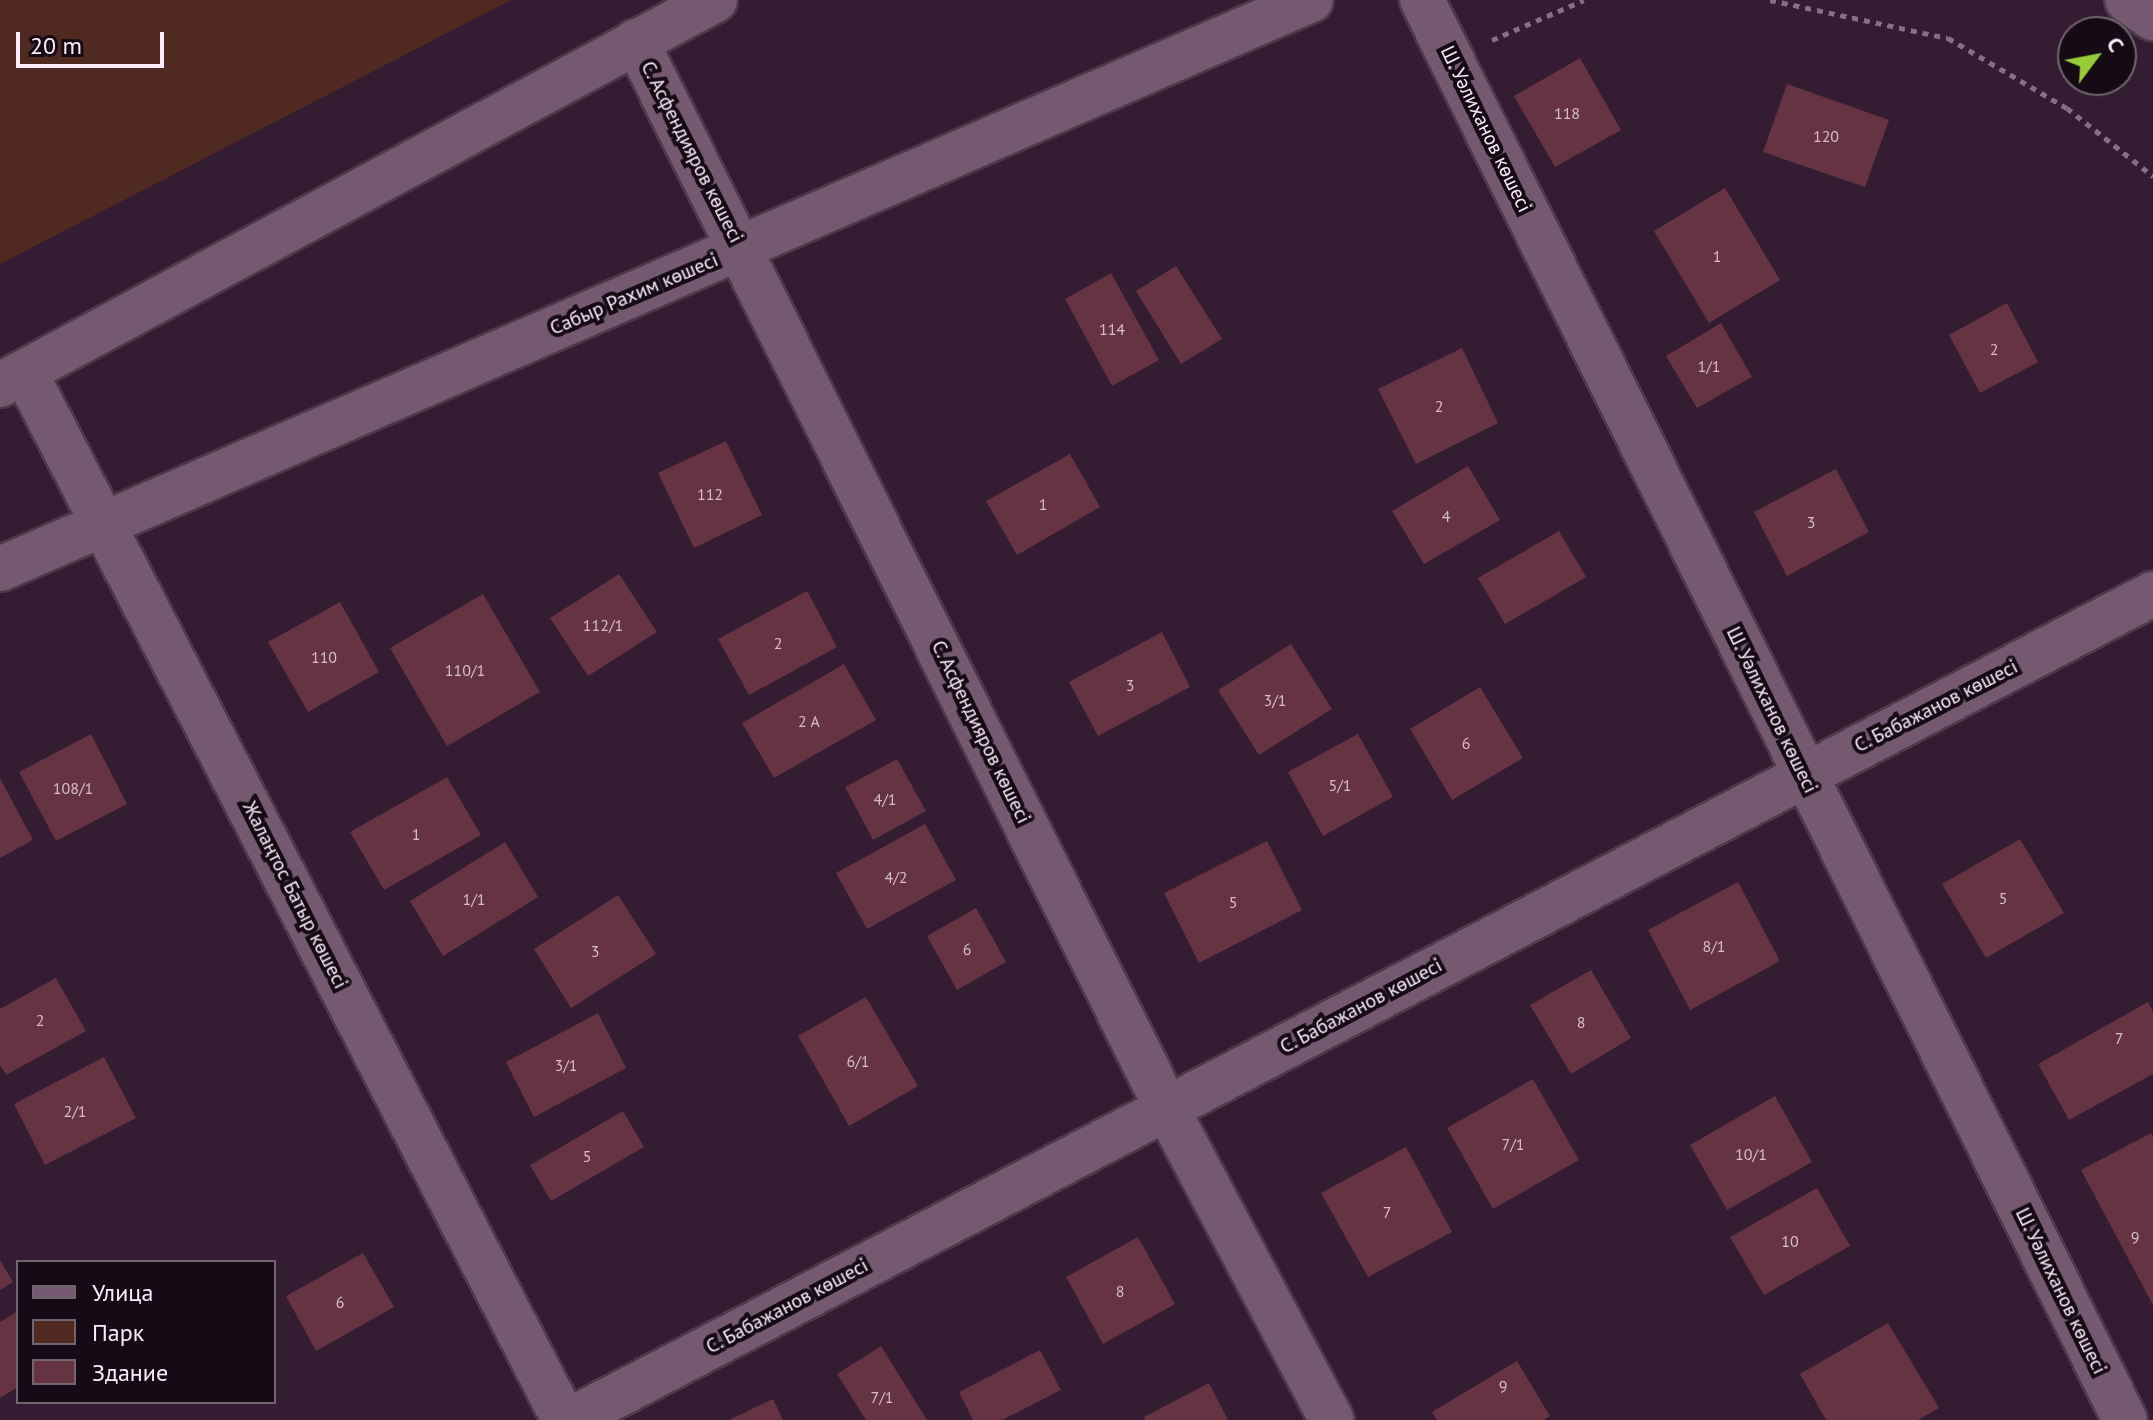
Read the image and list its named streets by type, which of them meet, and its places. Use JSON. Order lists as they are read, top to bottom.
{
  "streets": {
    "street": [
      "Ш. Уәлиханов көшесі",
      "С. Асфендияров көшесі",
      "Сабыр Рахим көшесі",
      "С. Бабажанов көшесі",
      "Жалаңтос Батыр көшесі"
    ]
  },
  "crossings": [
    ["Ш. Уәлиханов көшесі", "С. Бабажанов көшесі"],
    ["С. Асфендияров көшесі", "Сабыр Рахим көшесі"],
    ["С. Асфендияров көшесі", "С. Бабажанов көшесі"],
    ["Сабыр Рахим көшесі", "Жалаңтос Батыр көшесі"]
  ],
  "house_numbers": [
    "118",
    "120",
    "1",
    "114",
    "2",
    "1/1",
    "2",
    "112",
    "1",
    "4",
    "3",
    "112/1",
    "2",
    "110",
    "110/1",
    "3",
    "3/1",
    "2 А",
    "6",
    "5/1",
    "108/1",
    "4/1",
    "1",
    "4/2",
    "5",
    "1/1",
    "5",
    "8/1",
    "6",
    "3",
    "2",
    "8",
    "7",
    "6/1",
    "3/1",
    "2/1",
    "7/1",
    "10/1",
    "5",
    "7",
    "9",
    "10",
    "8",
    "6",
    "9",
    "7/1"
  ],
  "legend": ["Улица", "Парк", "Здание"],
  "scale_bar": "20 m",
  "north": "top right"
}
